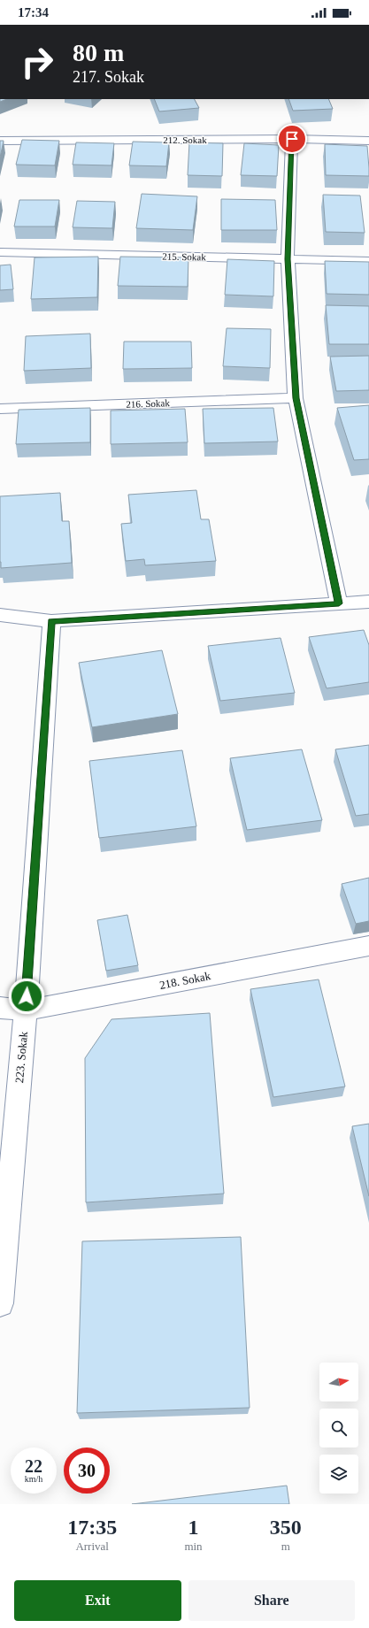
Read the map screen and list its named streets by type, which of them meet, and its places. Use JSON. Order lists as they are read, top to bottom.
{
  "streets": {
    "street": [
      "212. Sokak",
      "215. Sokak",
      "216. Sokak",
      "218. Sokak",
      "223. Sokak"
    ]
  },
  "crossings": [
    ["218. Sokak", "223. Sokak"]
  ],
  "north": "right",
  "page": {
    "status": "17:34",
    "turn": ["80 m", "217. Sokak"],
    "speed": "22 km/h",
    "limit": "30",
    "eta": [
      "17:35",
      "Arrival",
      "1",
      "min",
      "350",
      "m"
    ],
    "buttons": ["Exit", "Share"]
  }
}
